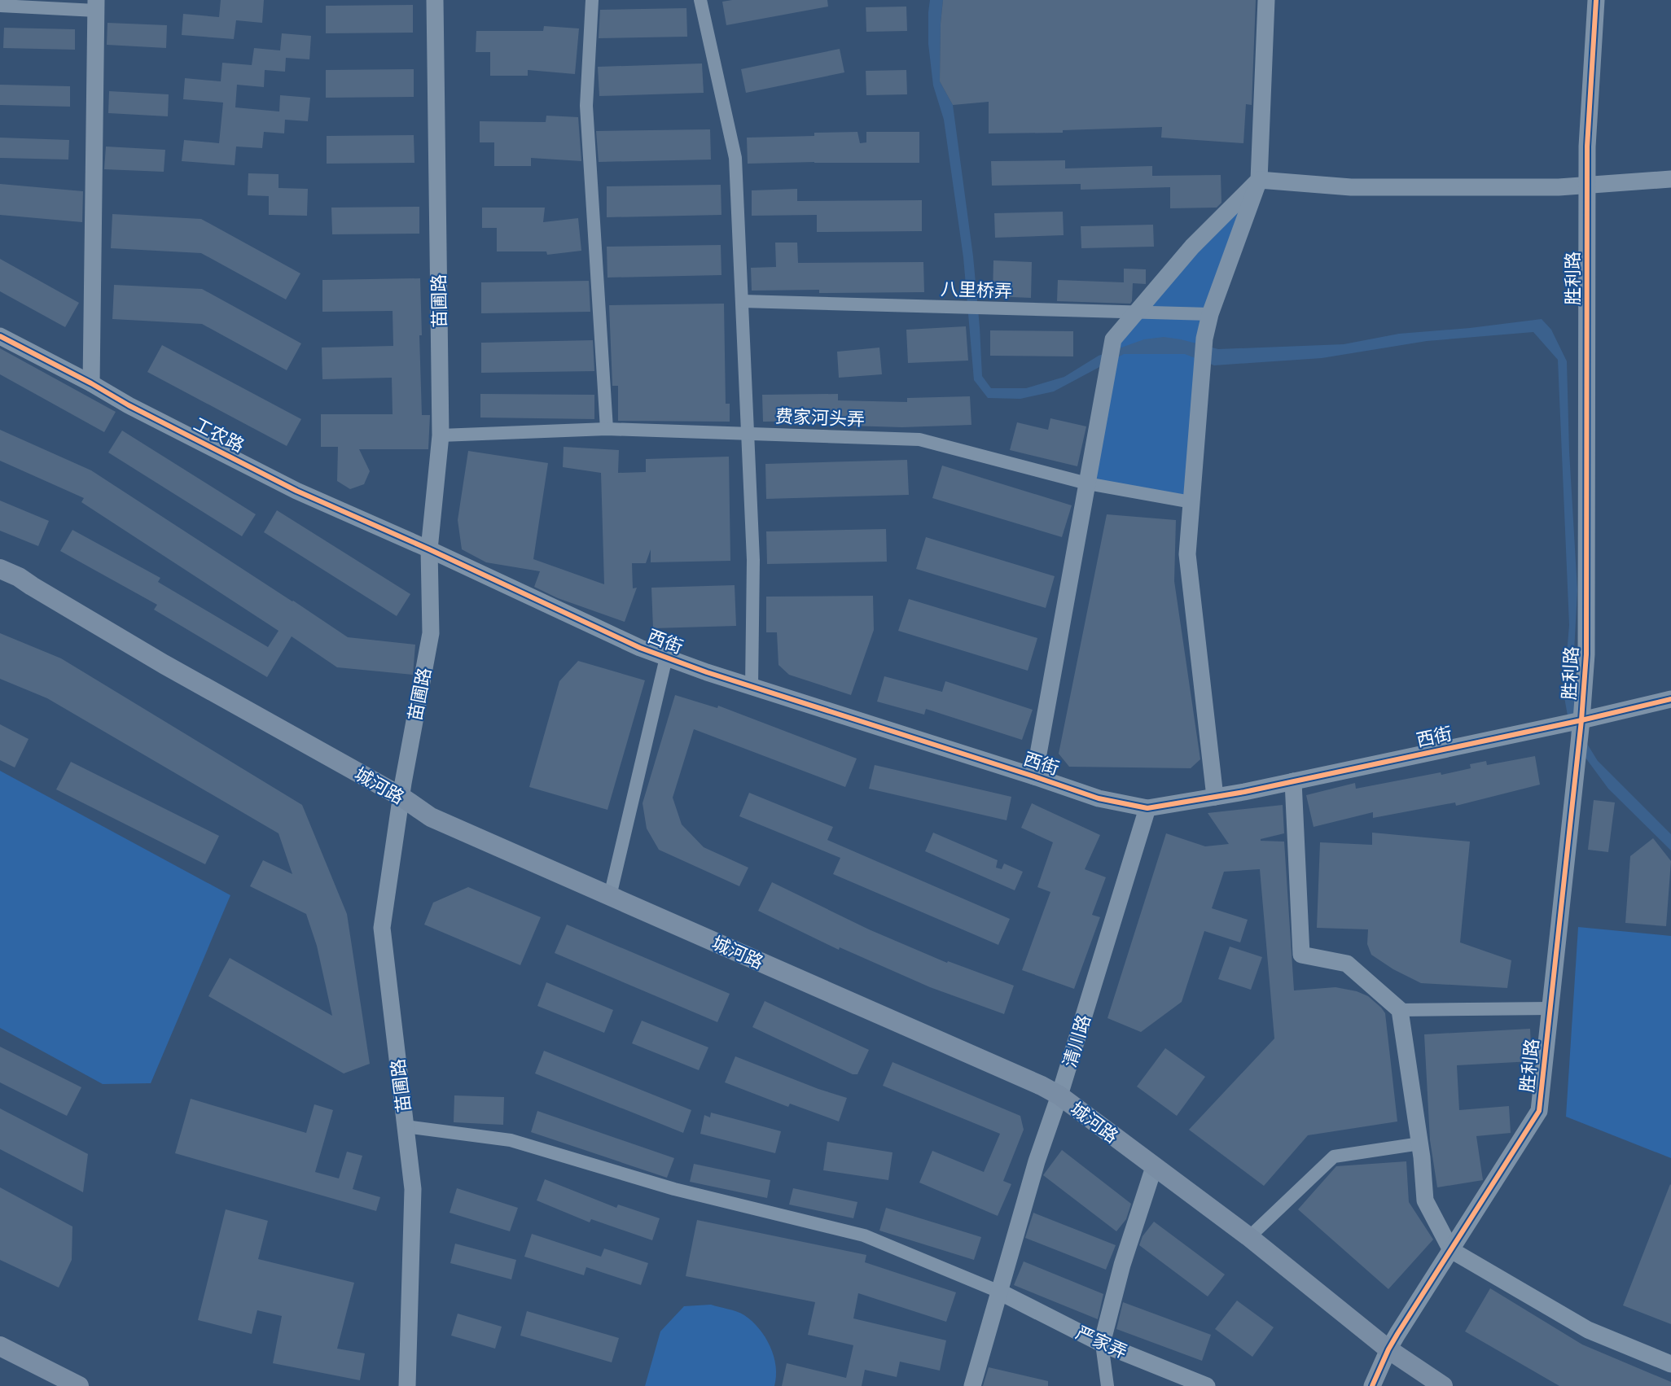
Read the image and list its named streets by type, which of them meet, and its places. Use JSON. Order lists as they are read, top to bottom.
{
  "streets": {
    "main road": ["城河路"],
    "street": [
      "胜利路",
      "八里桥弄",
      "苗圃路",
      "费家河头弄",
      "工农路",
      "西街",
      "清川路",
      "严家弄"
    ]
  },
  "crossings": [
    ["胜利路", "西街"],
    ["胜利路", "城河路"],
    ["苗圃路", "费家河头弄"],
    ["苗圃路", "工农路"],
    ["苗圃路", "西街"],
    ["苗圃路", "城河路"],
    ["工农路", "西街"],
    ["西街", "清川路"],
    ["城河路", "清川路"],
    ["清川路", "严家弄"]
  ]
}
